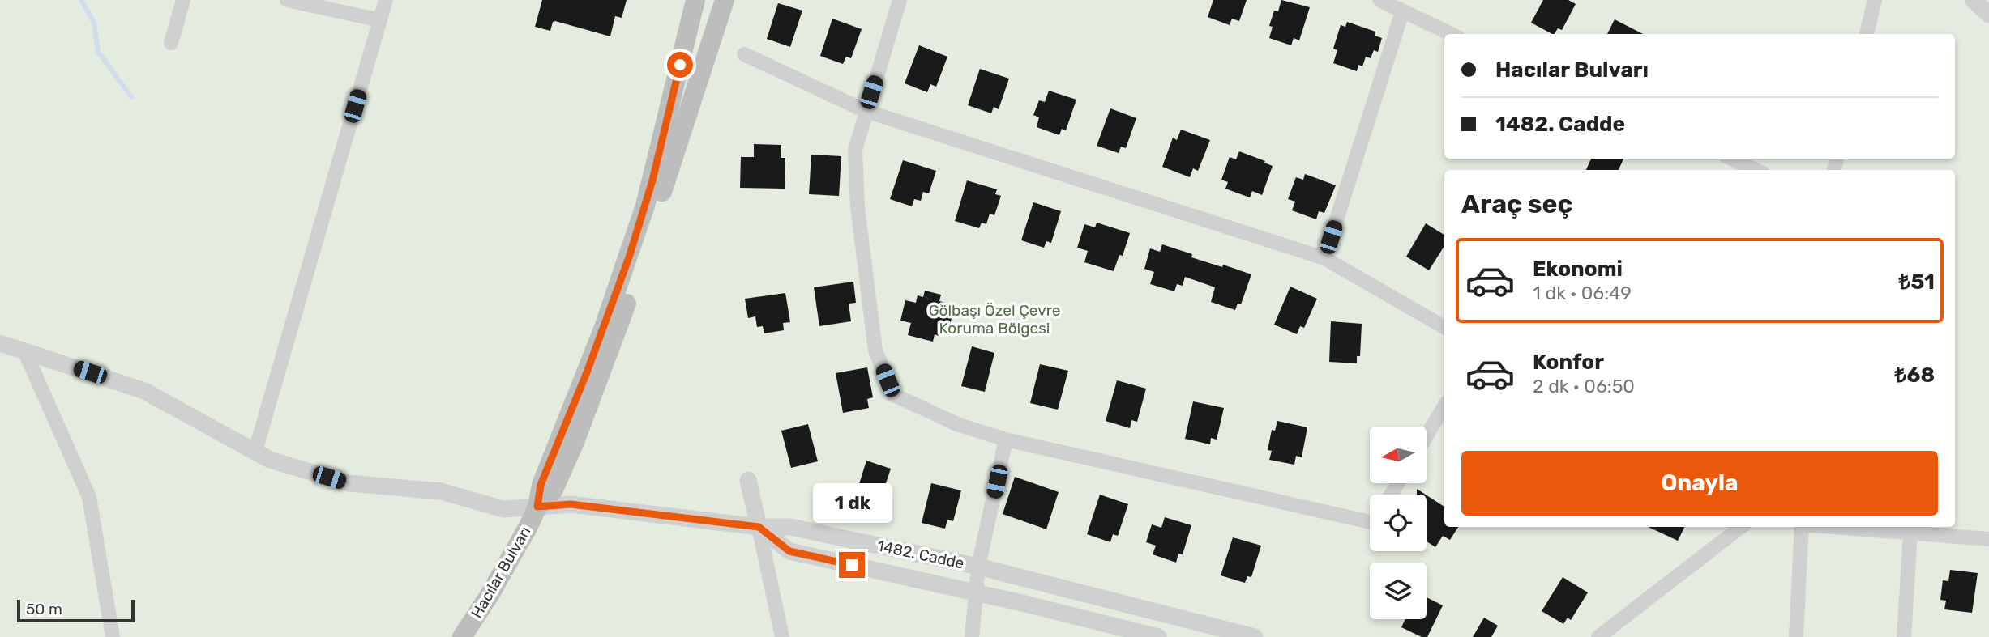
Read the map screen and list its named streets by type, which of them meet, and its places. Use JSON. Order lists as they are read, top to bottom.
{
  "streets": {
    "main road": ["Hacılar Bulvarı"],
    "street": ["1482. Cadde"]
  },
  "parks": ["Gölbaşı Özel Çevre Koruma Bölgesi"],
  "scale_bar": "50 m",
  "north": "left",
  "page": {
    "banner": ["Hacılar Bulvarı", "1482. Cadde"],
    "heading": "Araç seç",
    "list": [
      {
        "name": "Ekonomi",
        "note": "1 dk · 06:49",
        "value": "₺51"
      },
      {
        "name": "Konfor",
        "note": "2 dk · 06:50",
        "value": "₺68"
      }
    ],
    "buttons": "Onayla",
    "bubble": "1 dk",
    "scale": "50 m"
  }
}
